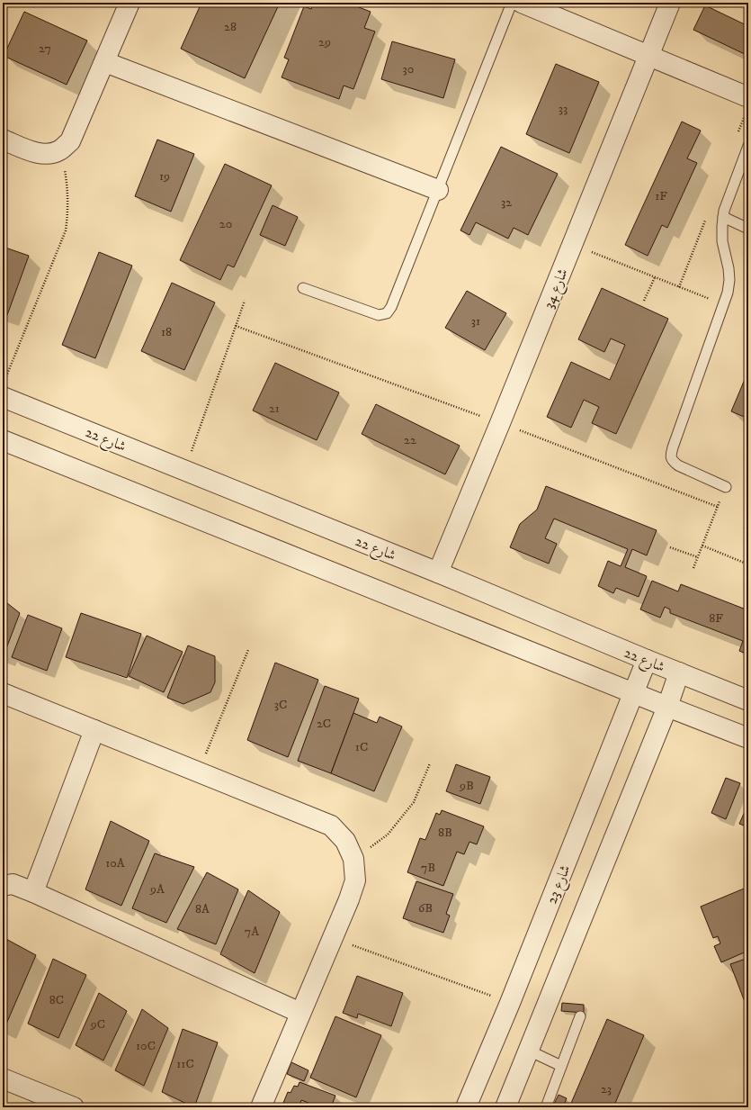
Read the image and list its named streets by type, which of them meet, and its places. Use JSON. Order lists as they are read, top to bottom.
{
  "streets": {
    "street": ["شارع 34", "شارع 22", "شارع 23"]
  },
  "crossings": [
    ["شارع 34", "شارع 22"],
    ["شارع 22", "شارع 23"]
  ],
  "house_numbers": [
    "28",
    "29",
    "27",
    "30",
    "33",
    "19",
    "1F",
    "32",
    "20",
    "31",
    "18",
    "21",
    "22",
    "8F",
    "3C",
    "2C",
    "1C",
    "9B",
    "8B",
    "10A",
    "7B",
    "9A",
    "6B",
    "8A",
    "7A",
    "8C",
    "9C",
    "10C",
    "11C",
    "23"
  ]
}
